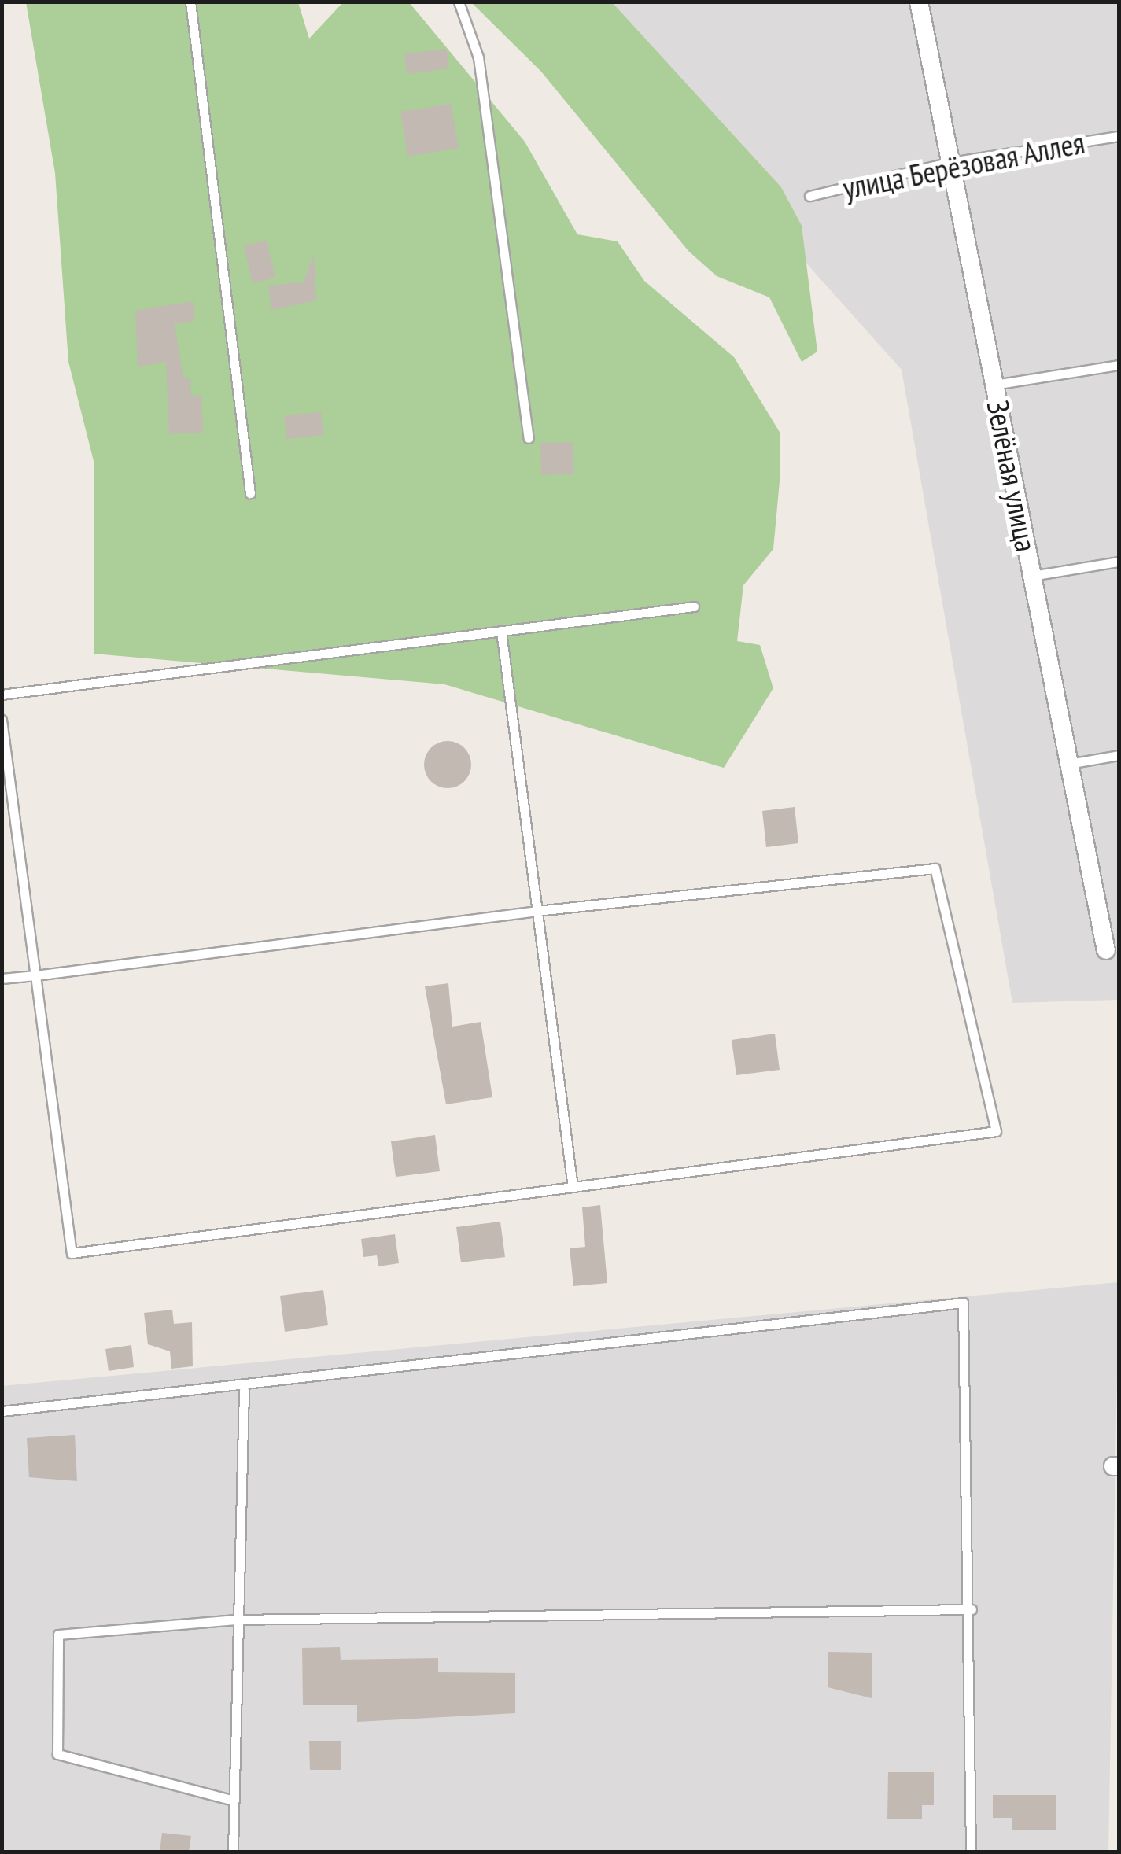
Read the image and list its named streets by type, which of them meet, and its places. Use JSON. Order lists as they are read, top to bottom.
{
  "streets": {
    "street": ["Зелёная улица"],
    "lane": ["улица Берёзовая Аллея"]
  },
  "crossings": [
    ["улица Берёзовая Аллея", "Зелёная улица"]
  ]
}
